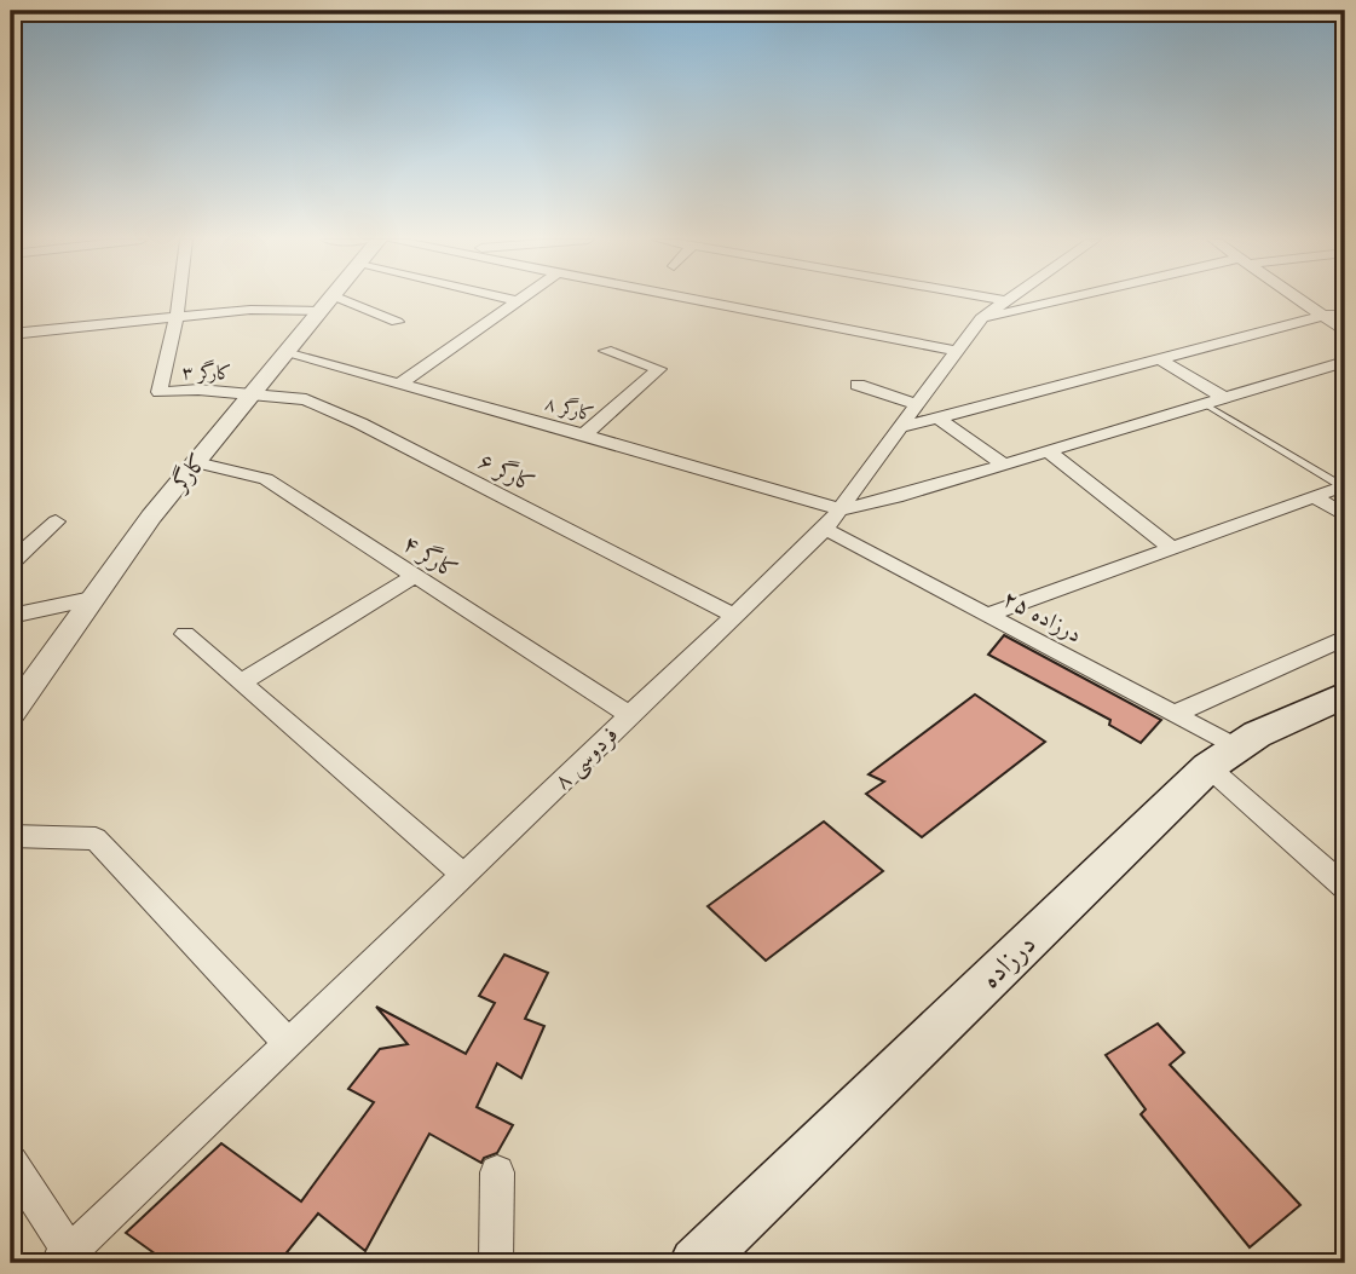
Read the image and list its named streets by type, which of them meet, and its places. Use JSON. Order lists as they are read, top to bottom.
{
  "streets": {
    "main road": ["درزاده"],
    "street": [
      "کارگر ۳",
      "کارگر ۸",
      "کارگر",
      "کارگر ۶",
      "کارگر ۴",
      "درزاده ۲۵",
      "فردوسی ۸"
    ]
  },
  "crossings": [
    ["کارگر ۳", "کارگر"],
    ["کارگر ۳", "کارگر ۶"],
    ["کارگر ۸", "کارگر"],
    ["کارگر ۸", "فردوسی ۸"],
    ["کارگر", "کارگر ۶"],
    ["کارگر", "کارگر ۴"],
    ["کارگر ۶", "فردوسی ۸"],
    ["کارگر ۴", "فردوسی ۸"],
    ["درزاده ۲۵", "فردوسی ۸"],
    ["درزاده ۲۵", "درزاده"]
  ]
}
